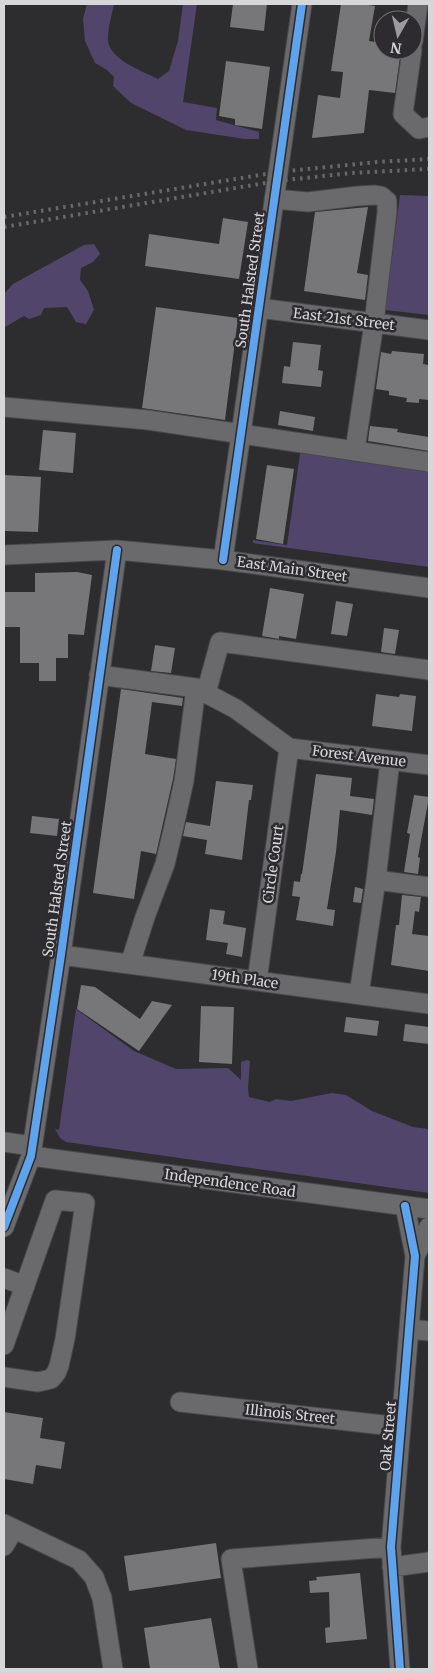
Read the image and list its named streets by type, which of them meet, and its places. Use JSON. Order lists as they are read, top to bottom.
{
  "streets": {
    "street": [
      "South Halsted Street",
      "East 21st Street",
      "East Main Street",
      "Forest Avenue",
      "Circle Court",
      "19th Place",
      "Independence Road",
      "Illinois Street",
      "Oak Street"
    ]
  },
  "crossings": [
    ["South Halsted Street", "East 21st Street"],
    ["South Halsted Street", "East Main Street"],
    ["South Halsted Street", "19th Place"],
    ["South Halsted Street", "Independence Road"],
    ["Forest Avenue", "Circle Court"],
    ["Circle Court", "19th Place"],
    ["Independence Road", "Oak Street"],
    ["Illinois Street", "Oak Street"]
  ],
  "north": "bottom"
}
